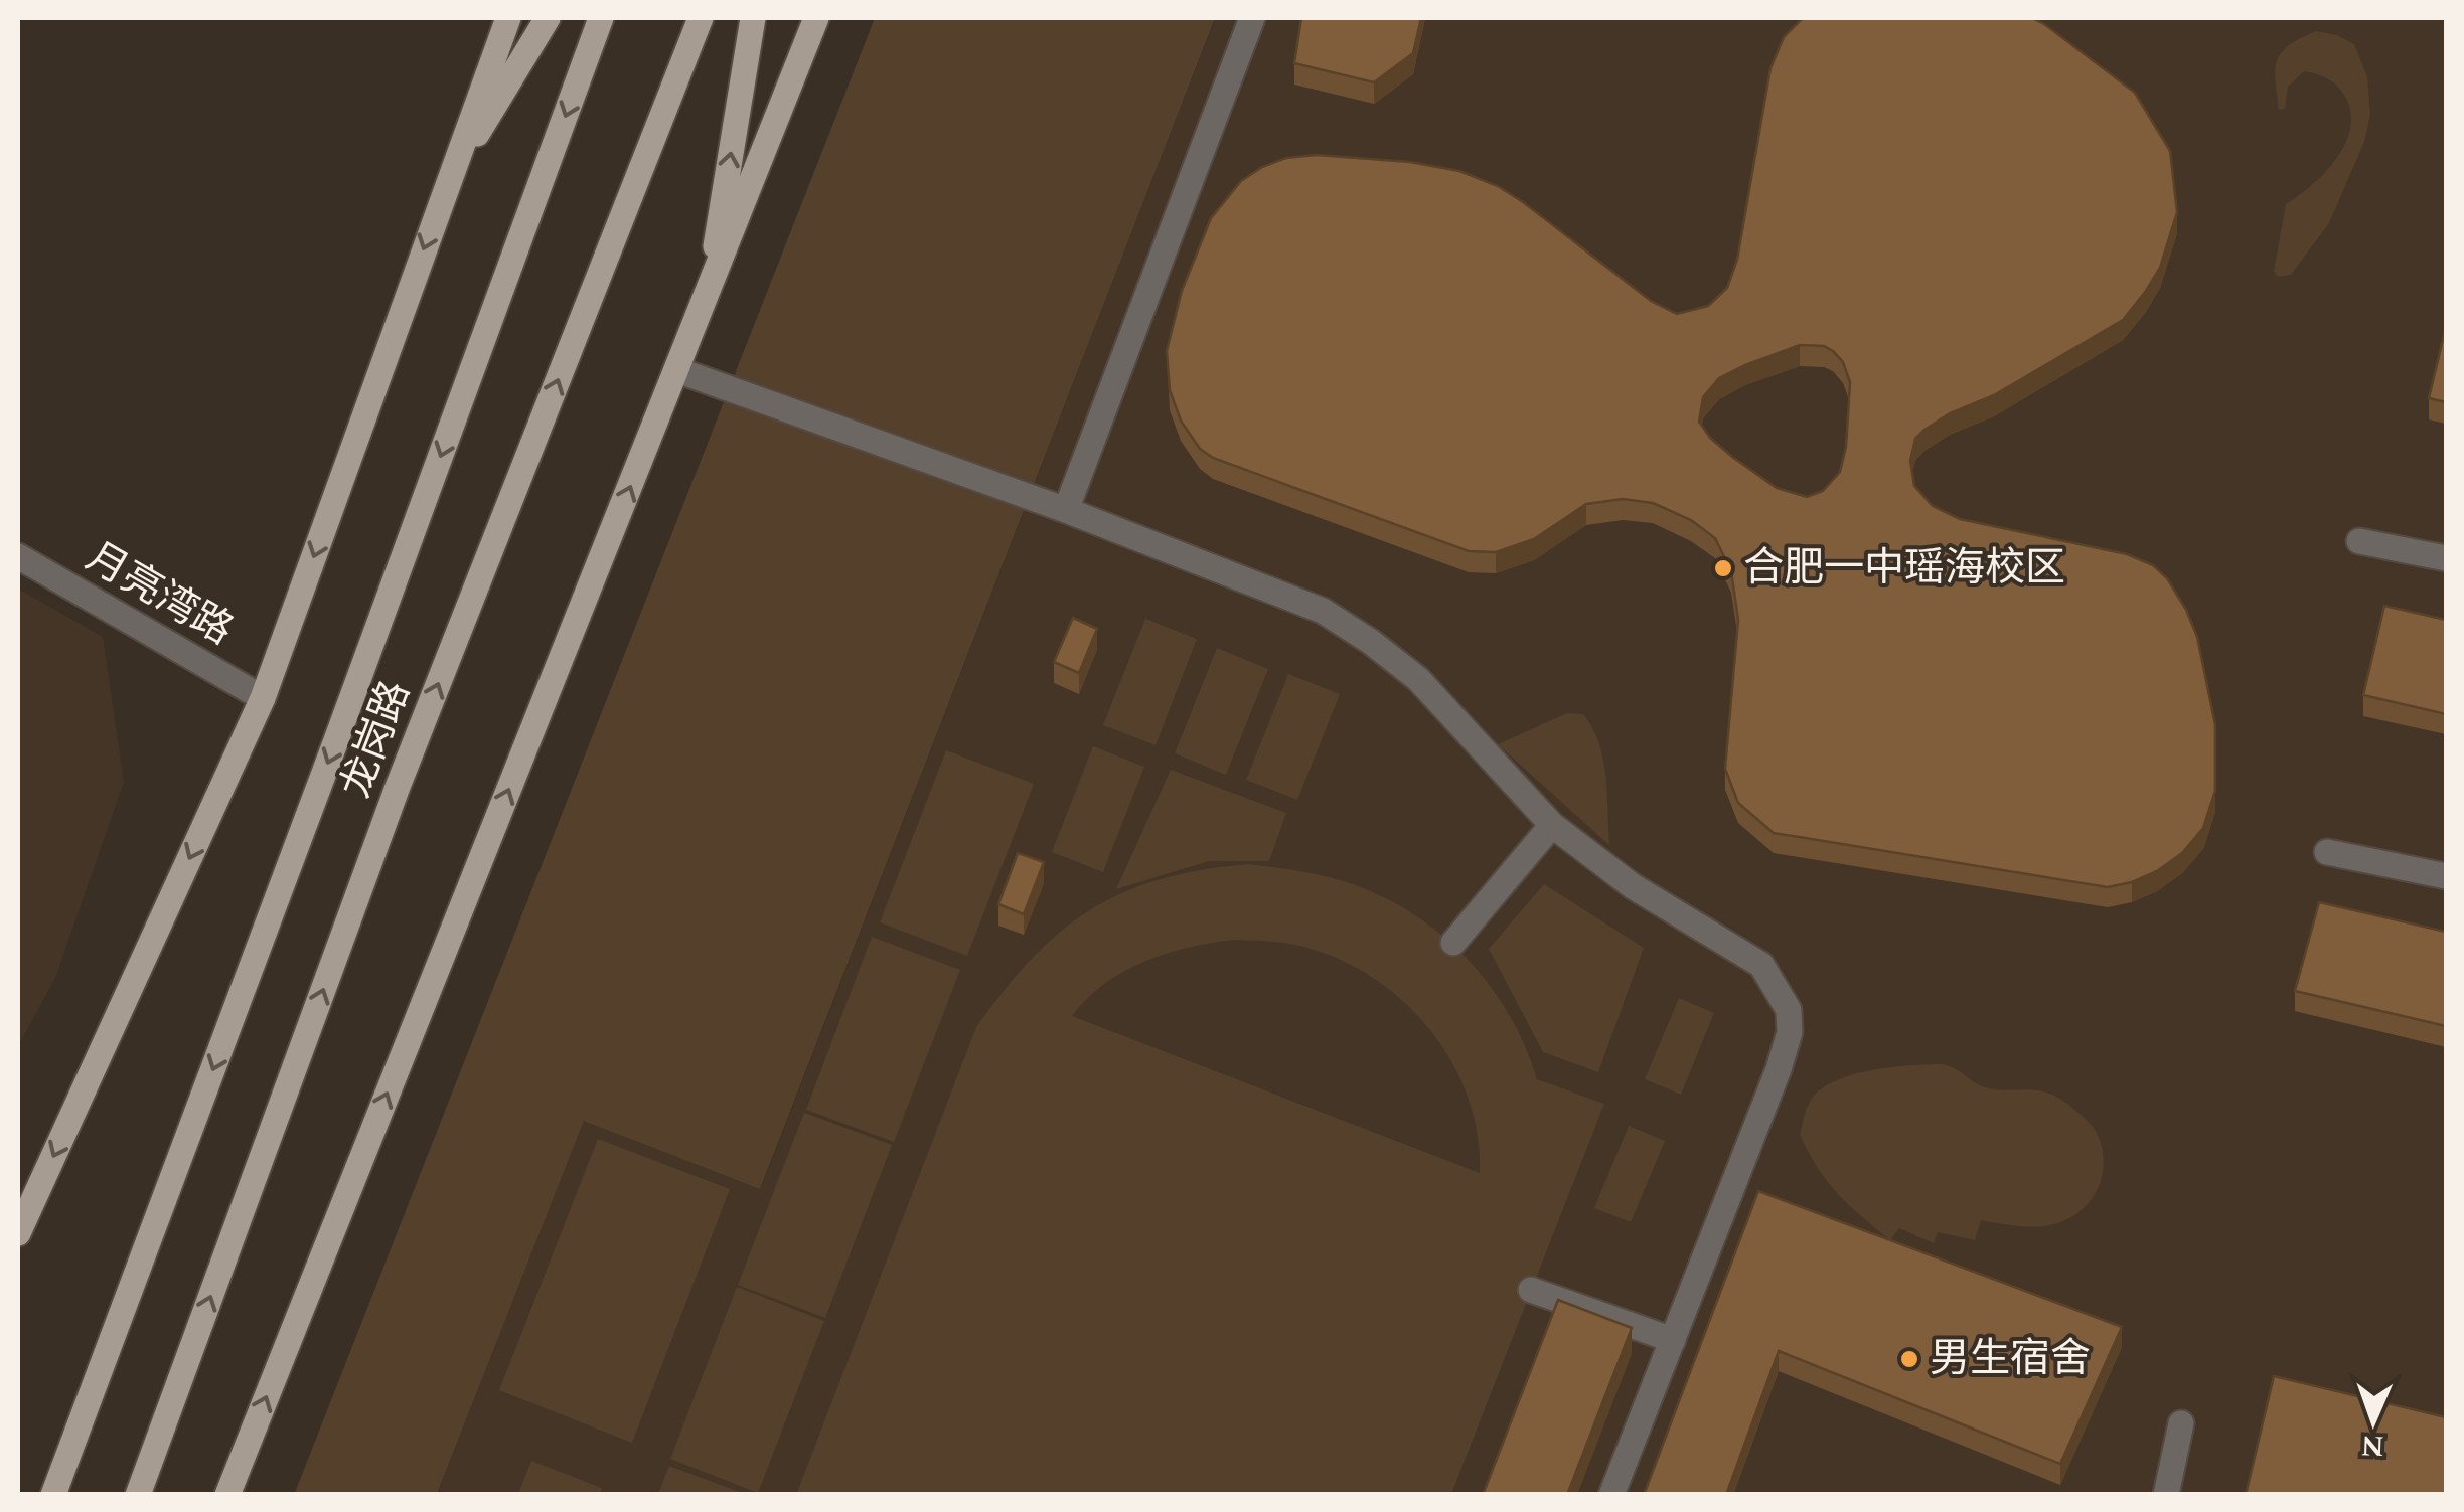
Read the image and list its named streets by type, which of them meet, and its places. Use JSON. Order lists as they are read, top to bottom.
{
  "streets": {
    "main road": ["龙岗路"],
    "street": ["月亮湾路"]
  },
  "places": ["合肥一中瑶海校区", "男生宿舍"],
  "north": "bottom"
}
